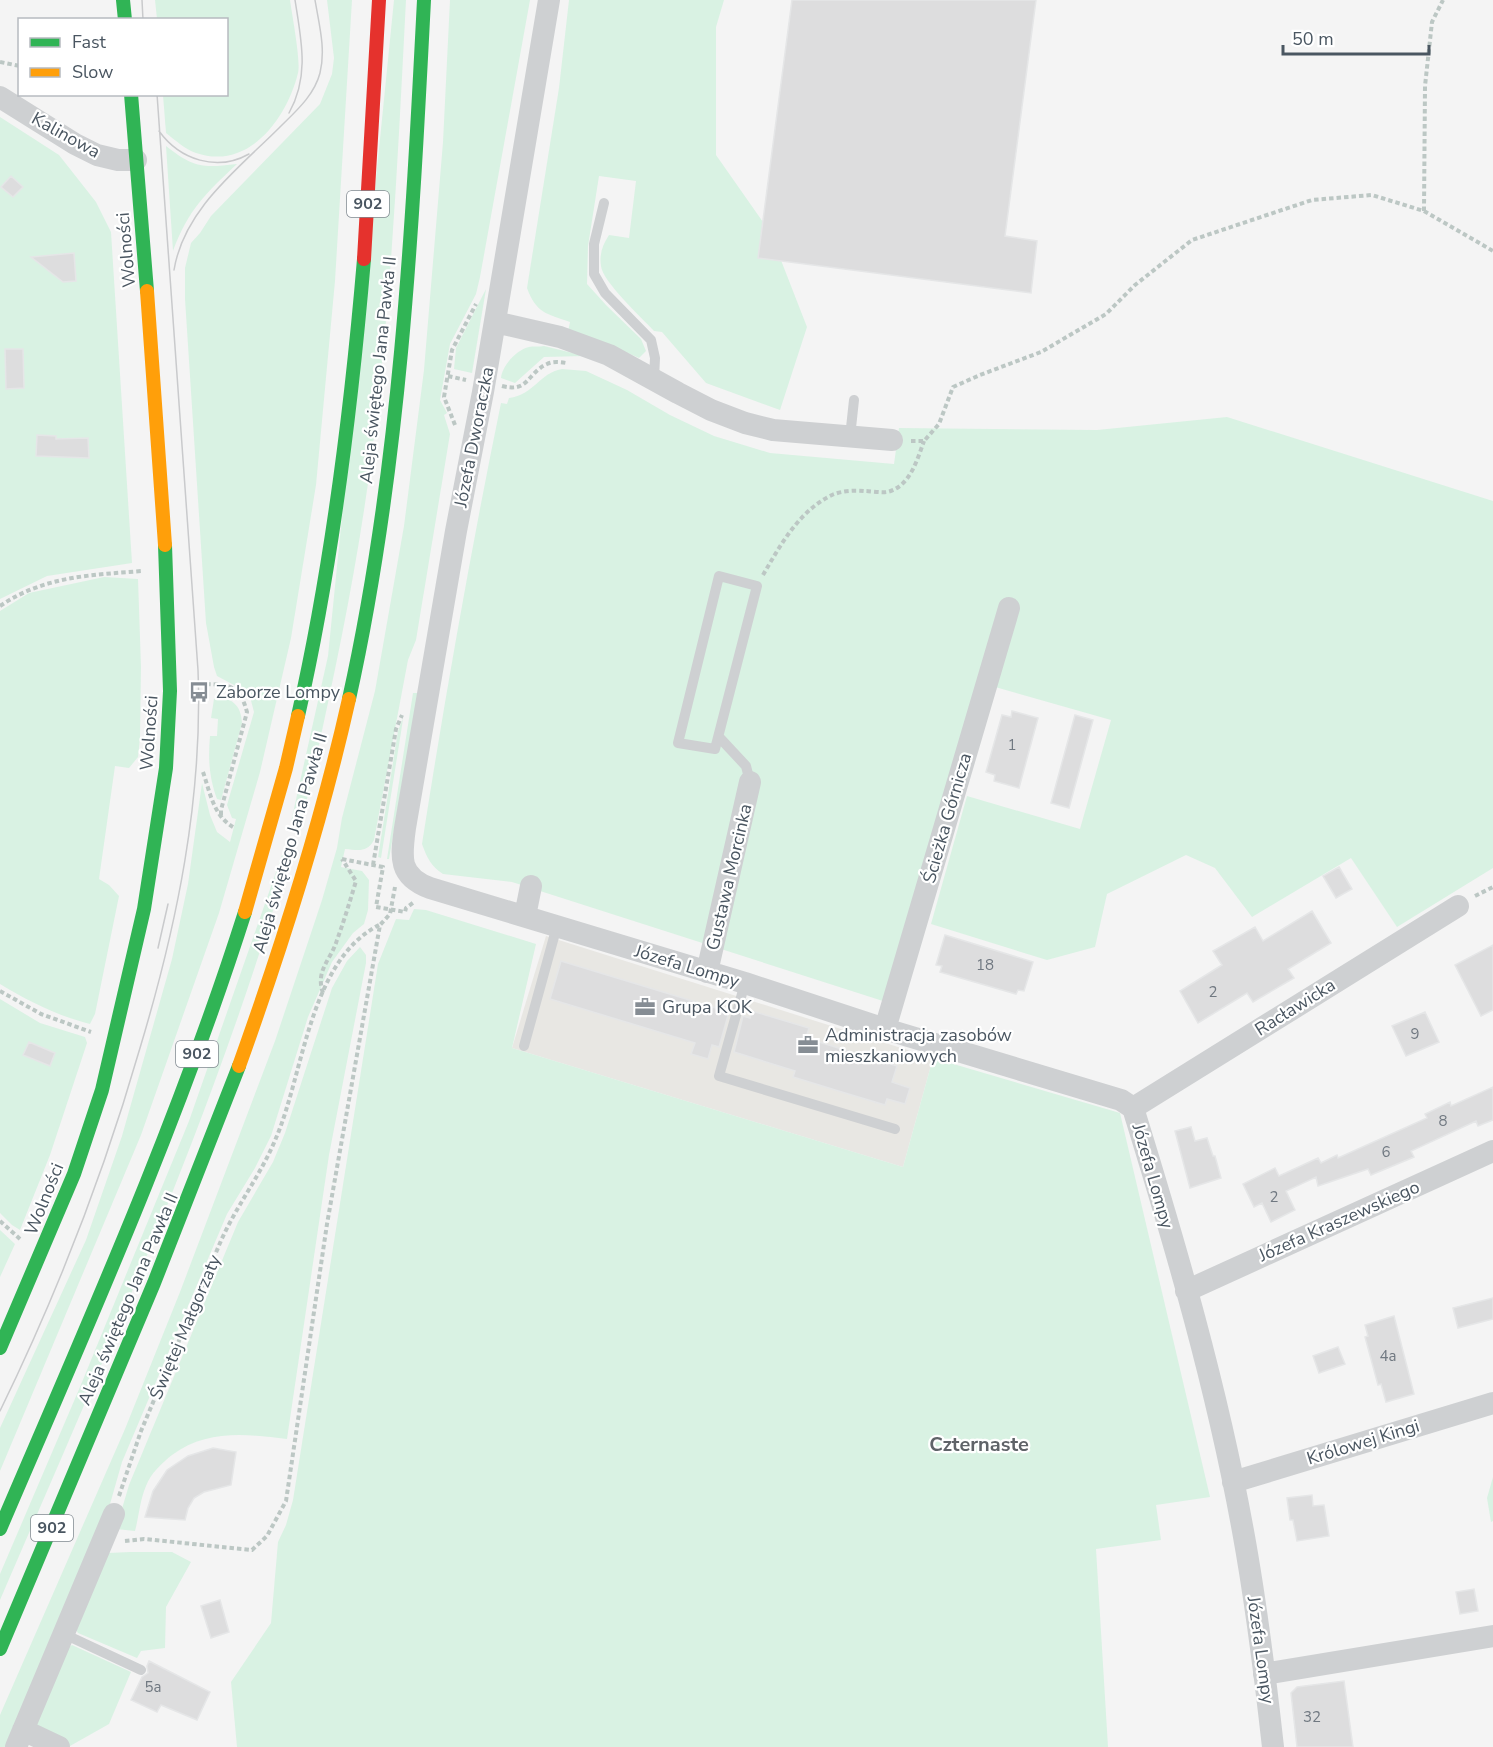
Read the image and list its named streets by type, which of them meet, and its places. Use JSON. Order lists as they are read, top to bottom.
{
  "streets": {
    "main road": ["902", "Wolności", "Aleja świętego Jana Pawła II"],
    "street": [
      "Kalinowa",
      "Józefa Dworaczka",
      "Ścieżka Górnicza",
      "Gustawa Morcinka",
      "Józefa Lompy",
      "Racławicka",
      "Józefa Kraszewskiego",
      "Królowej Kingi"
    ],
    "path": ["Świętej Małgorzaty"]
  },
  "crossings": [
    ["Kalinowa", "Wolności"],
    ["Józefa Dworaczka", "Józefa Lompy"],
    ["Ścieżka Górnicza", "Józefa Lompy"],
    ["Gustawa Morcinka", "Józefa Lompy"],
    ["Józefa Lompy", "Racławicka"],
    ["Józefa Lompy", "Józefa Kraszewskiego"],
    ["Józefa Lompy", "Królowej Kingi"]
  ],
  "districts": ["Czternaste"],
  "places": {
    "bus stop": ["Zaborze Lompy"],
    "office": ["Grupa KOK", "Administracja zasobów mieszkaniowych"]
  },
  "house_numbers": [
    "1",
    "18",
    "2",
    "9",
    "8",
    "6",
    "2",
    "4a",
    "5a",
    "32"
  ],
  "legend": ["Fast", "Slow"],
  "scale_bar": "50 m"
}
